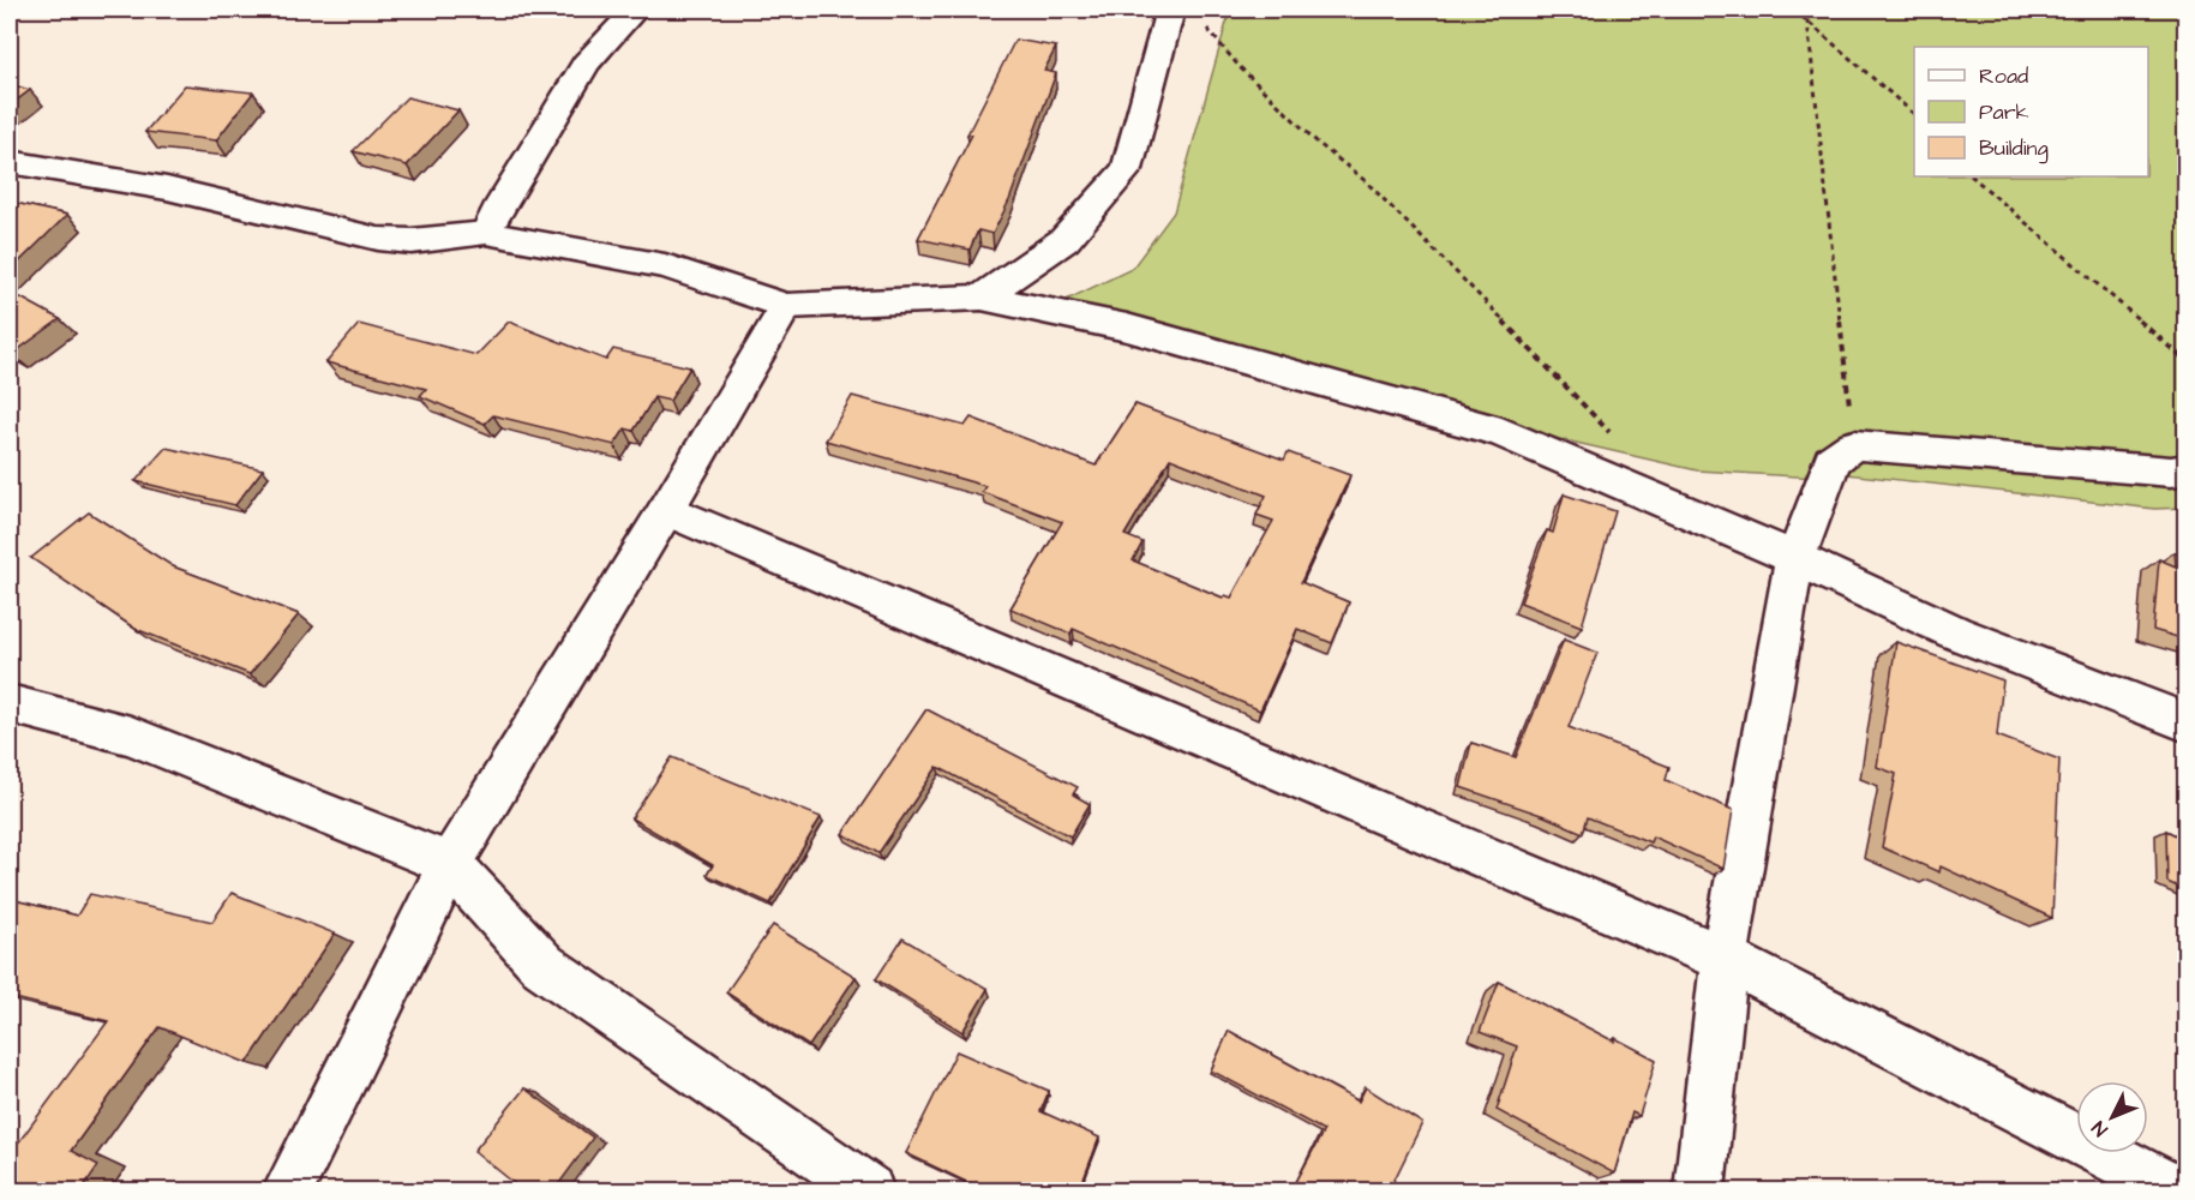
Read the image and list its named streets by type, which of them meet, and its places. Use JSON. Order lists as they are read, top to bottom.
{
  "legend": ["Road", "Park", "Building"],
  "north": "bottom left"
}
